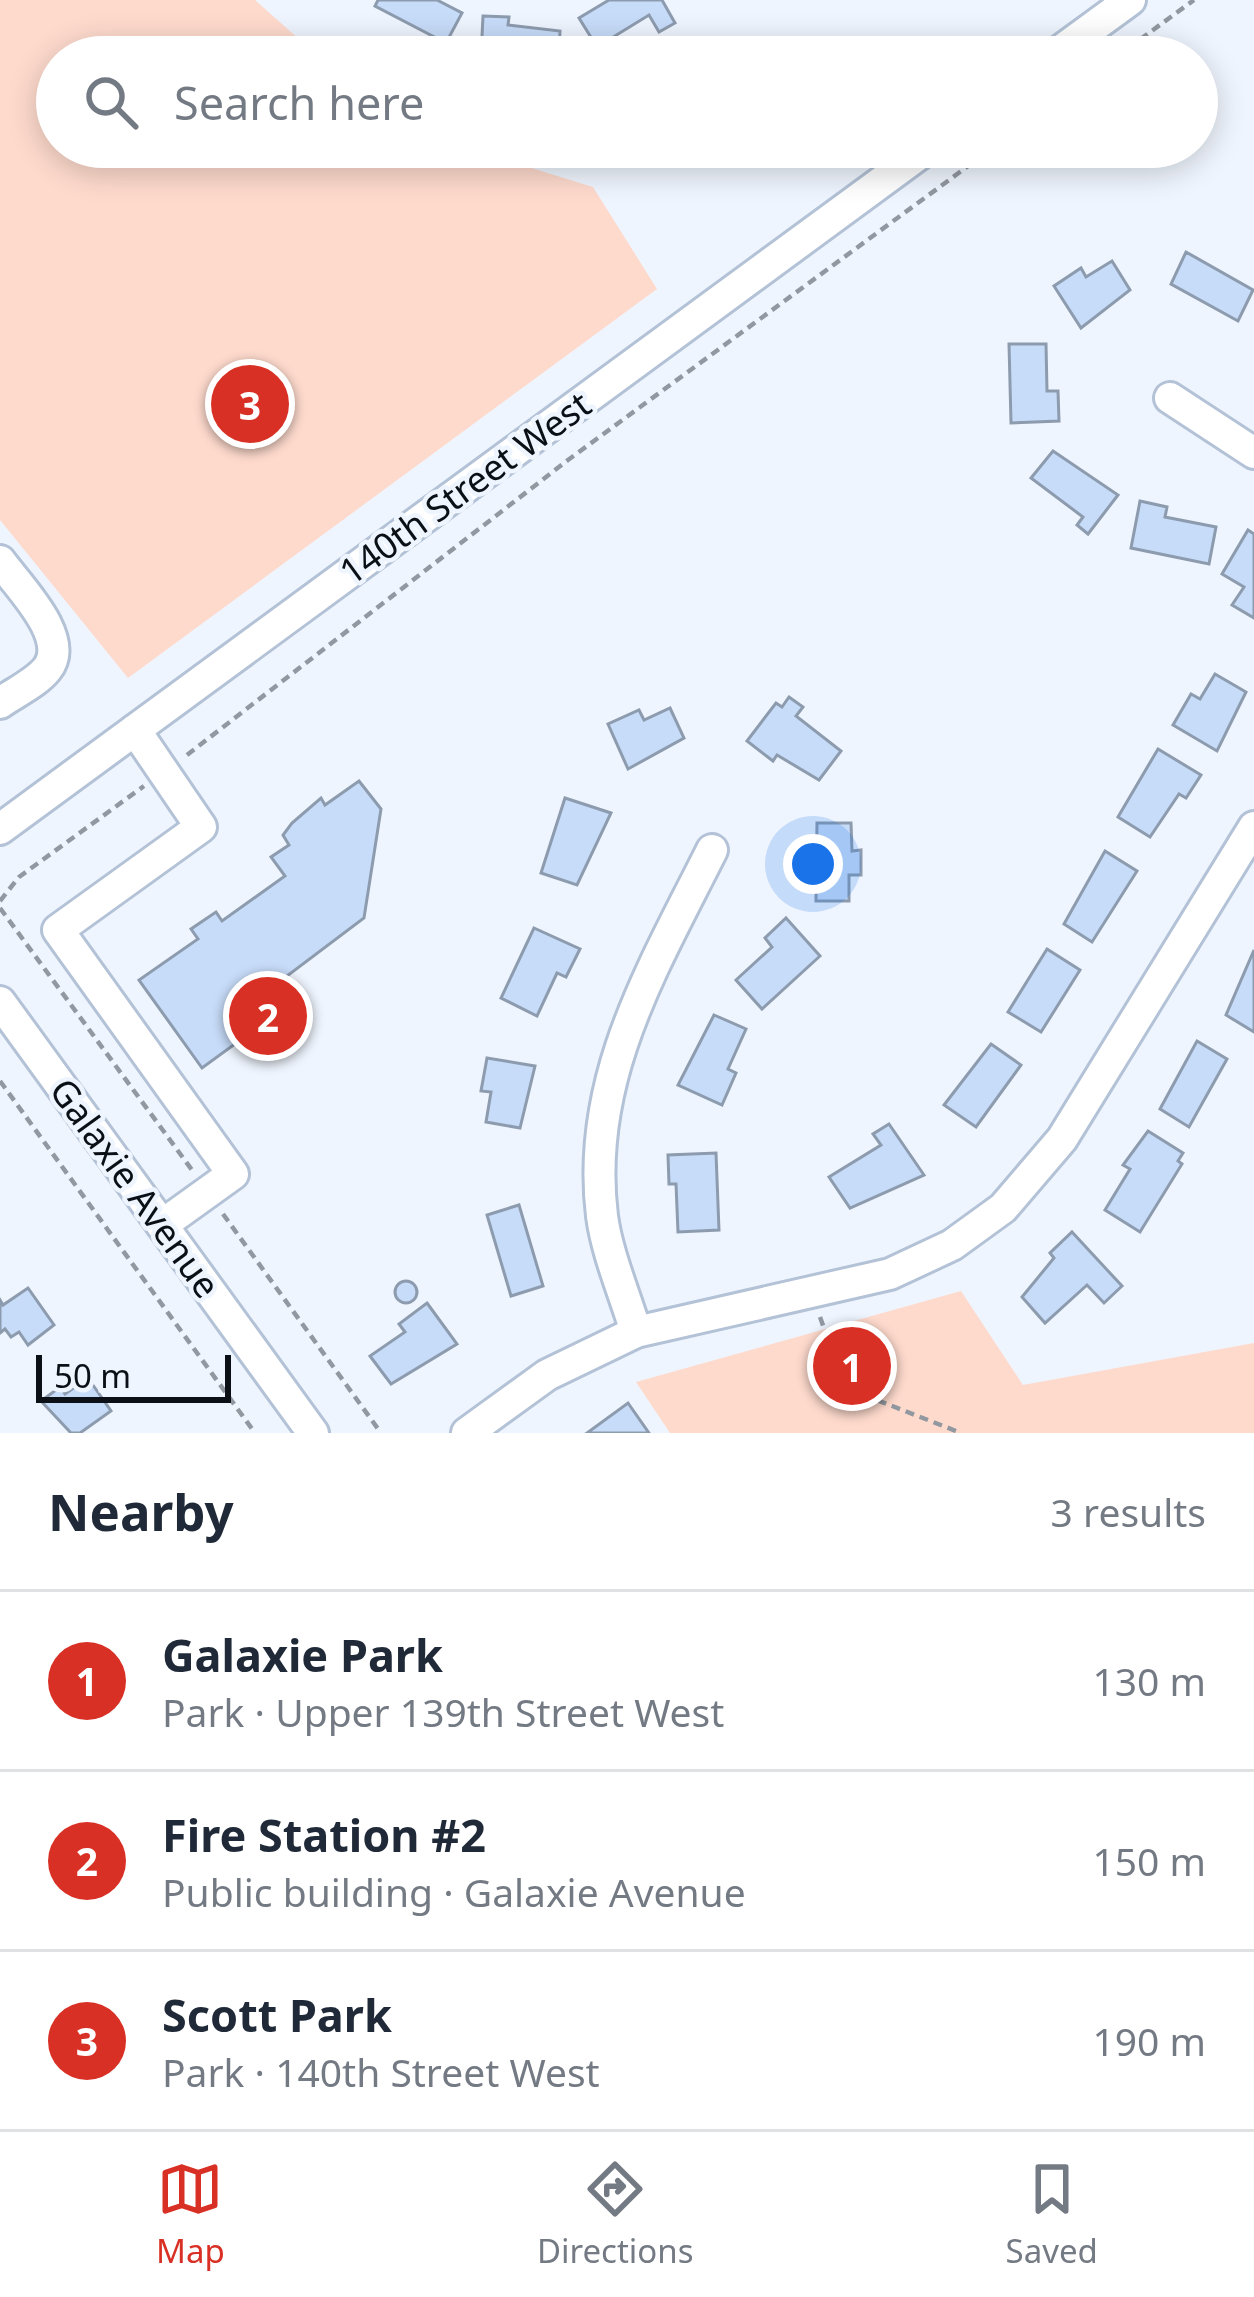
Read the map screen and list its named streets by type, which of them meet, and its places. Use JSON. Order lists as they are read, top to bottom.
{
  "streets": {
    "street": ["140th Street West", "Galaxie Avenue"]
  },
  "scale_bar": "50 m",
  "page": {
    "search": "Search here",
    "pins": ["3", "2", "1"],
    "scale": "50 m",
    "heading": ["Nearby", "3 results"],
    "list": [
      {
        "mark": "1",
        "name": "Galaxie Park",
        "note": "Park · Upper 139th Street West",
        "value": "130 m"
      },
      {
        "mark": "2",
        "name": "Fire Station #2",
        "note": "Public building · Galaxie Avenue",
        "value": "150 m"
      },
      {
        "mark": "3",
        "name": "Scott Park",
        "note": "Park · 140th Street West",
        "value": "190 m"
      }
    ],
    "nav": ["Map", "Directions", "Saved"]
  }
}
